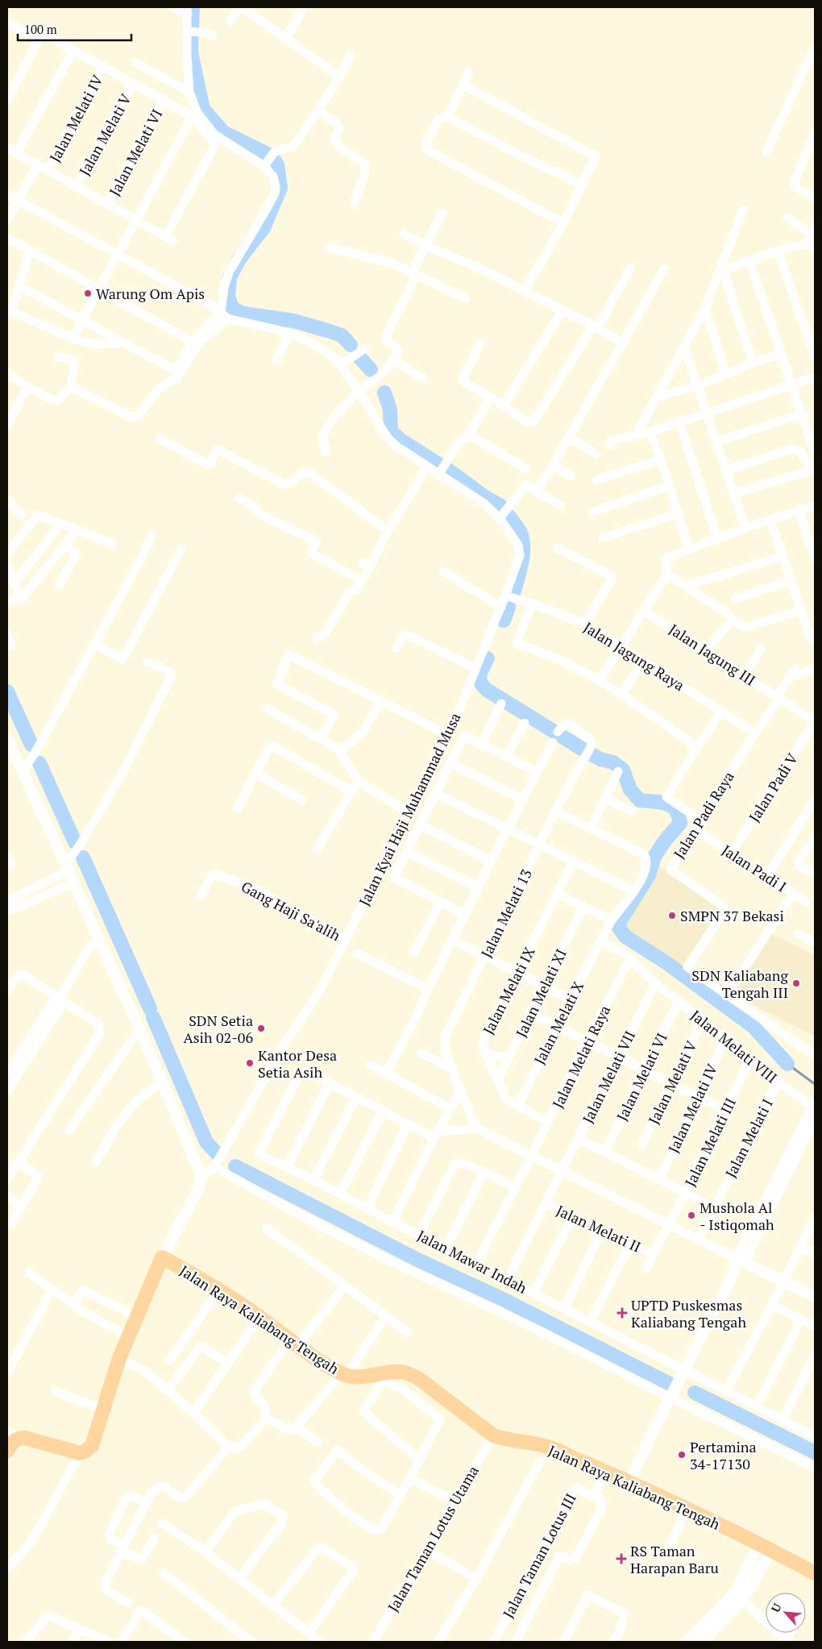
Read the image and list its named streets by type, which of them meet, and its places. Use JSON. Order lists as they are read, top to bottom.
{
  "streets": {
    "main road": ["Jalan Raya Kaliabang Tengah"],
    "street": [
      "Jalan Melati IV",
      "Jalan Melati V",
      "Jalan Melati VI",
      "Jalan Jagung III",
      "Jalan Jagung Raya",
      "Jalan Padi V",
      "Jalan Kyai Haji Muhammad Musa",
      "Jalan Padi Raya",
      "Jalan Padi I",
      "Gang Haji Sa'alih",
      "Jalan Melati 13",
      "Jalan Melati IX",
      "Jalan Melati XI",
      "Jalan Melati X",
      "Jalan Melati VIII",
      "Jalan Melati Raya",
      "Jalan Melati VII",
      "Jalan Melati I",
      "Jalan Melati III",
      "Jalan Melati II",
      "Jalan Mawar Indah",
      "Jalan Taman Lotus Utama",
      "Jalan Taman Lotus III"
    ]
  },
  "crossings": [
    ["Jalan Melati IV", "Jalan Melati VIII"],
    ["Jalan Melati V", "Jalan Melati VIII"],
    ["Jalan Melati VI", "Jalan Melati VIII"],
    ["Jalan Jagung III", "Jalan Padi V"],
    ["Jalan Jagung III", "Jalan Padi Raya"],
    ["Jalan Jagung Raya", "Jalan Kyai Haji Muhammad Musa"],
    ["Jalan Jagung Raya", "Jalan Padi Raya"],
    ["Jalan Padi V", "Jalan Padi I"],
    ["Jalan Kyai Haji Muhammad Musa", "Gang Haji Sa'alih"],
    ["Jalan Padi Raya", "Jalan Padi I"],
    ["Jalan Melati IX", "Jalan Melati XI"],
    ["Jalan Melati IX", "Jalan Melati X"],
    ["Jalan Melati IX", "Jalan Melati Raya"],
    ["Jalan Melati X", "Jalan Melati VIII"],
    ["Jalan Melati VIII", "Jalan Melati Raya"],
    ["Jalan Melati VIII", "Jalan Melati VII"],
    ["Jalan Melati VIII", "Jalan Melati I"],
    ["Jalan Melati VIII", "Jalan Melati III"],
    ["Jalan Melati Raya", "Jalan Mawar Indah"],
    ["Jalan Melati VII", "Jalan Melati II"],
    ["Jalan Melati III", "Jalan Melati II"],
    ["Jalan Raya Kaliabang Tengah", "Jalan Taman Lotus Utama"]
  ],
  "places": {
    "other": [
      "Warung Om Apis",
      "SMPN 37 Bekasi",
      "SDN Kaliabang Tengah III",
      "SDN Setia Asih 02-06",
      "Kantor Desa Setia Asih",
      "Mushola Al - Istiqomah",
      "Pertamina 34-17130"
    ],
    "health": ["UPTD Puskesmas Kaliabang Tengah", "RS Taman Harapan Baru"]
  },
  "scale_bar": "100 m",
  "north": "top left"
}
